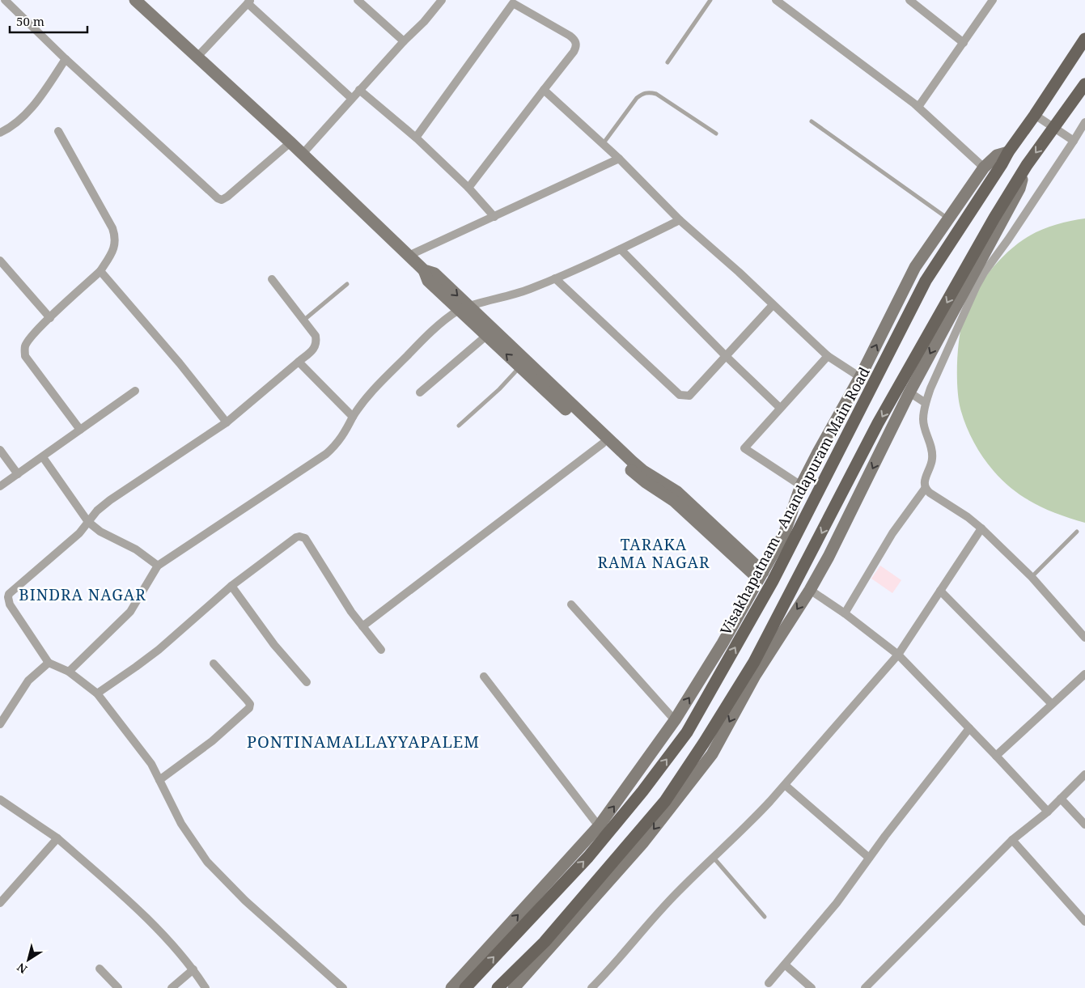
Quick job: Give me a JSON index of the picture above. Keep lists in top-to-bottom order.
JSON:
{
  "streets": {
    "main road": ["Visakhapatnam - Anandapuram Main Road"]
  },
  "districts": ["TARAKA RAMA NAGAR", "BINDRA NAGAR", "PONTINAMALLAYYAPALEM"],
  "scale_bar": "50 m",
  "north": "bottom left"
}
